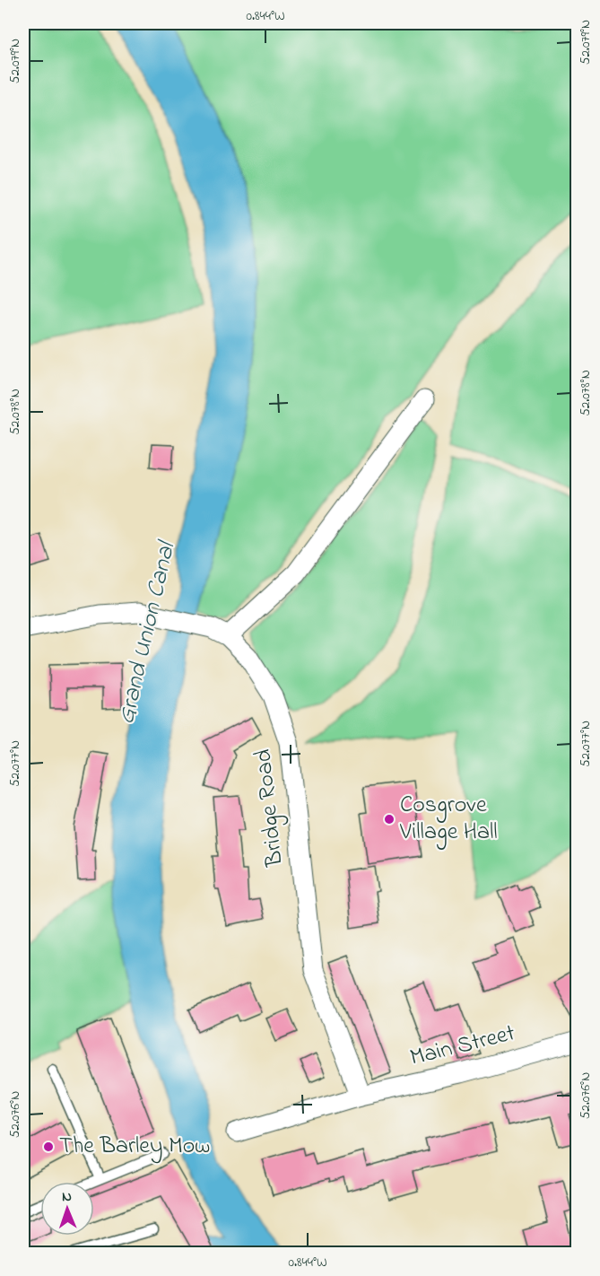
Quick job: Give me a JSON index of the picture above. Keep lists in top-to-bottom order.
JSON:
{
  "streets": {
    "street": ["Bridge Road", "Main Street"]
  },
  "crossings": [
    ["Bridge Road", "Main Street"]
  ],
  "water": ["Grand Union Canal"],
  "places": ["Cosgrove Village Hall", "The Barley Mow"],
  "north": "top",
  "coordinates": [
    "0.844°W",
    "52.079°N",
    "52.078°N",
    "52.077°N",
    "52.076°N"
  ]
}
